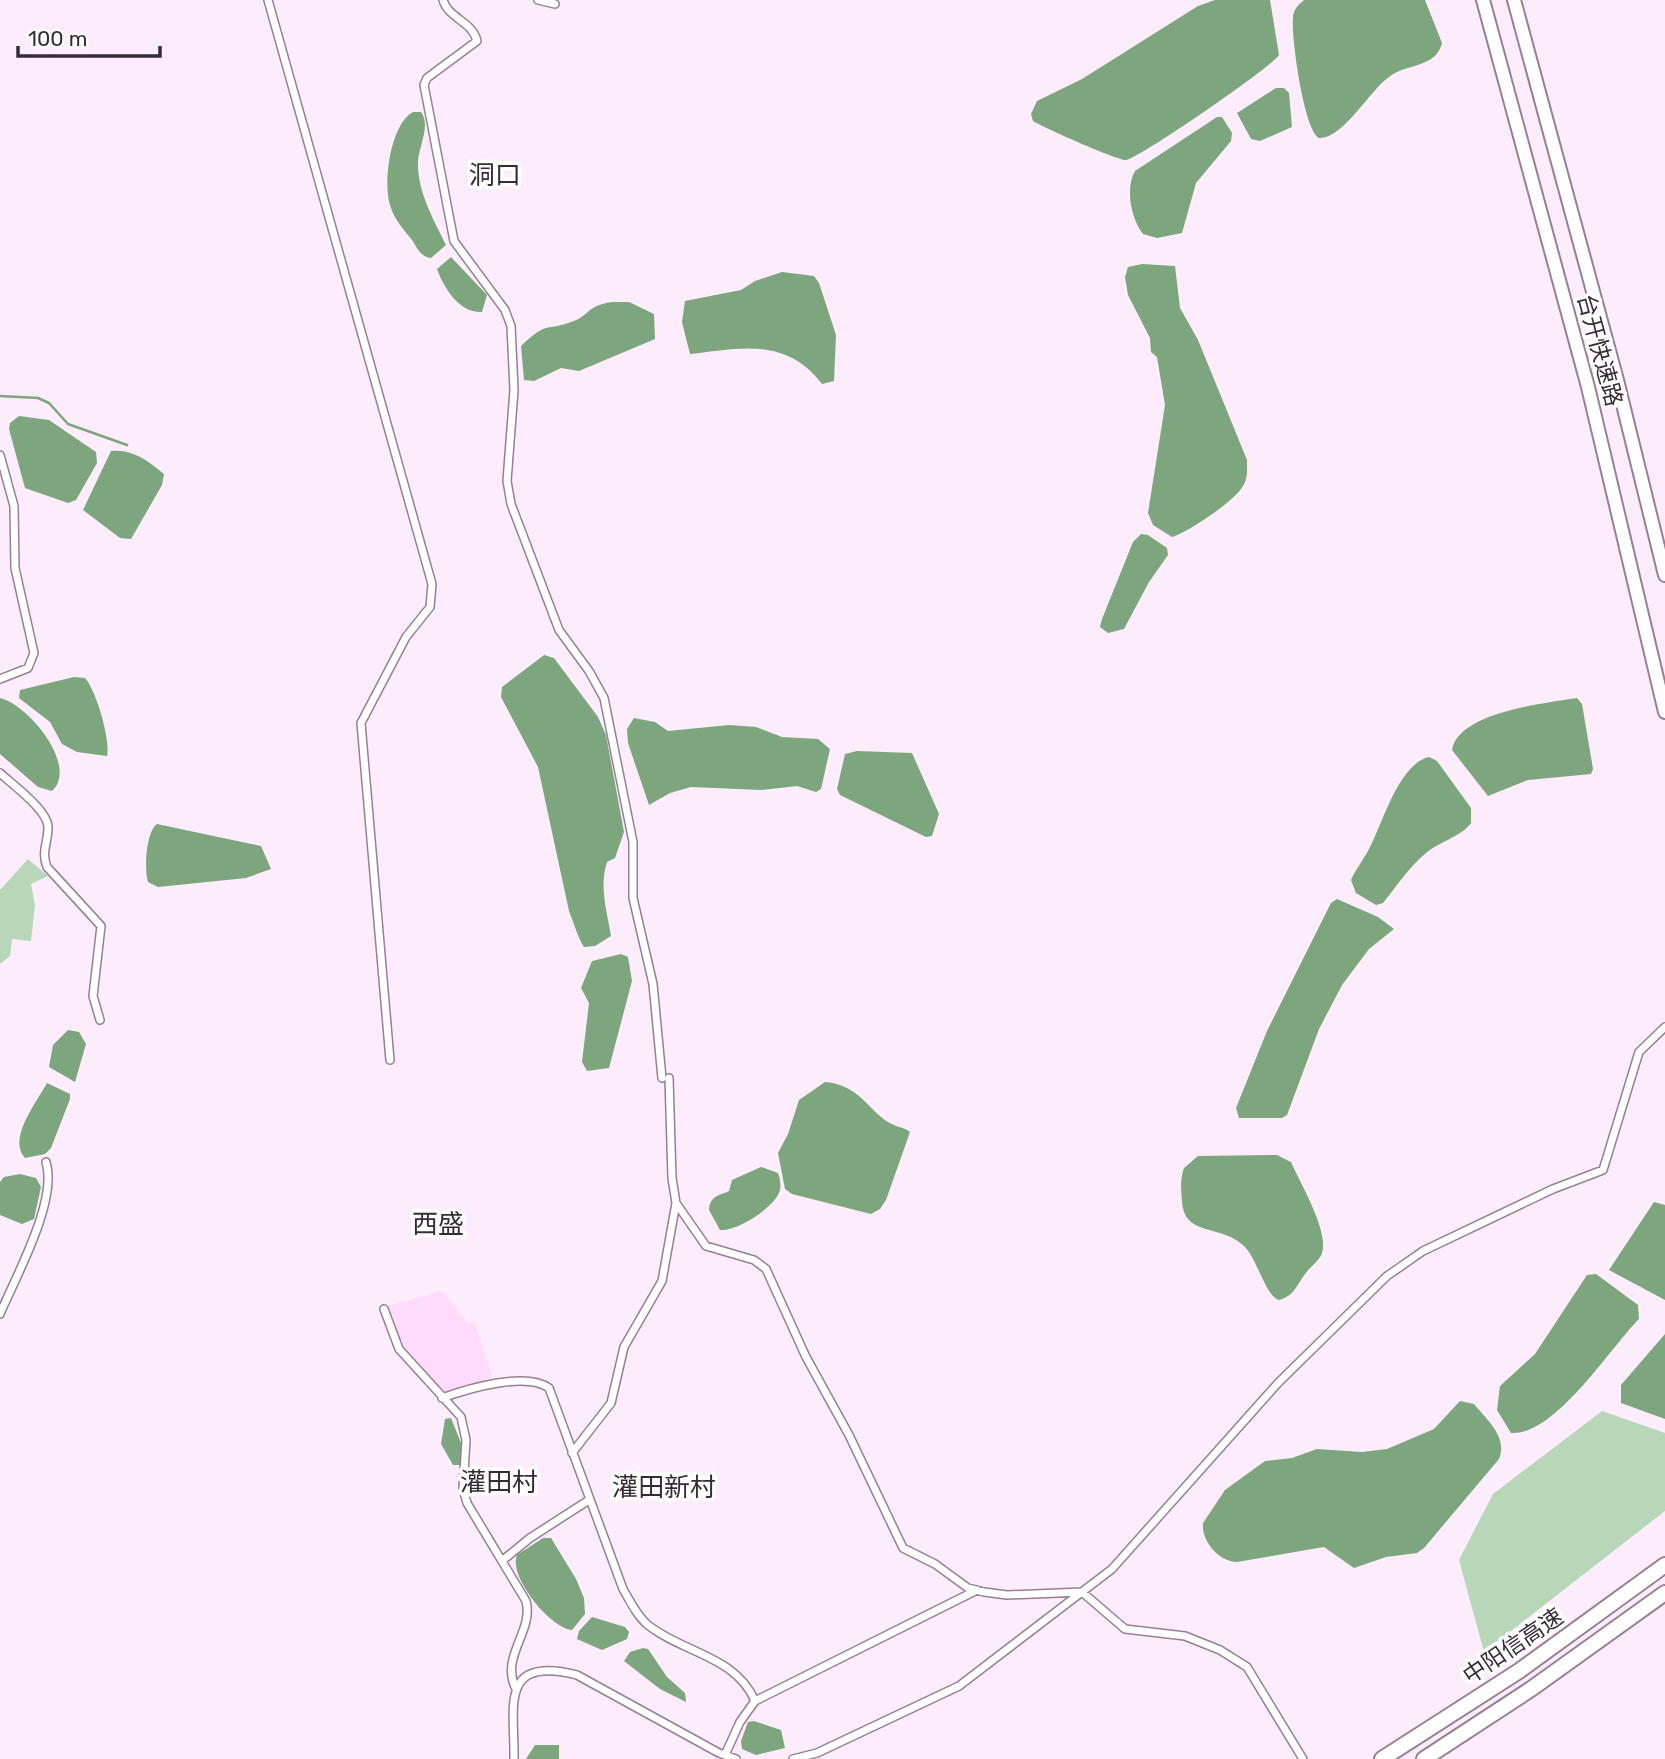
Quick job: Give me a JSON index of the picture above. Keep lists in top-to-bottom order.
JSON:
{
  "streets": {
    "highway": ["台开快速路", "中阳信高速"]
  },
  "districts": [
    "洞口",
    "西盛",
    "灌田村",
    "灌田新村"
  ],
  "scale_bar": "100 m"
}
